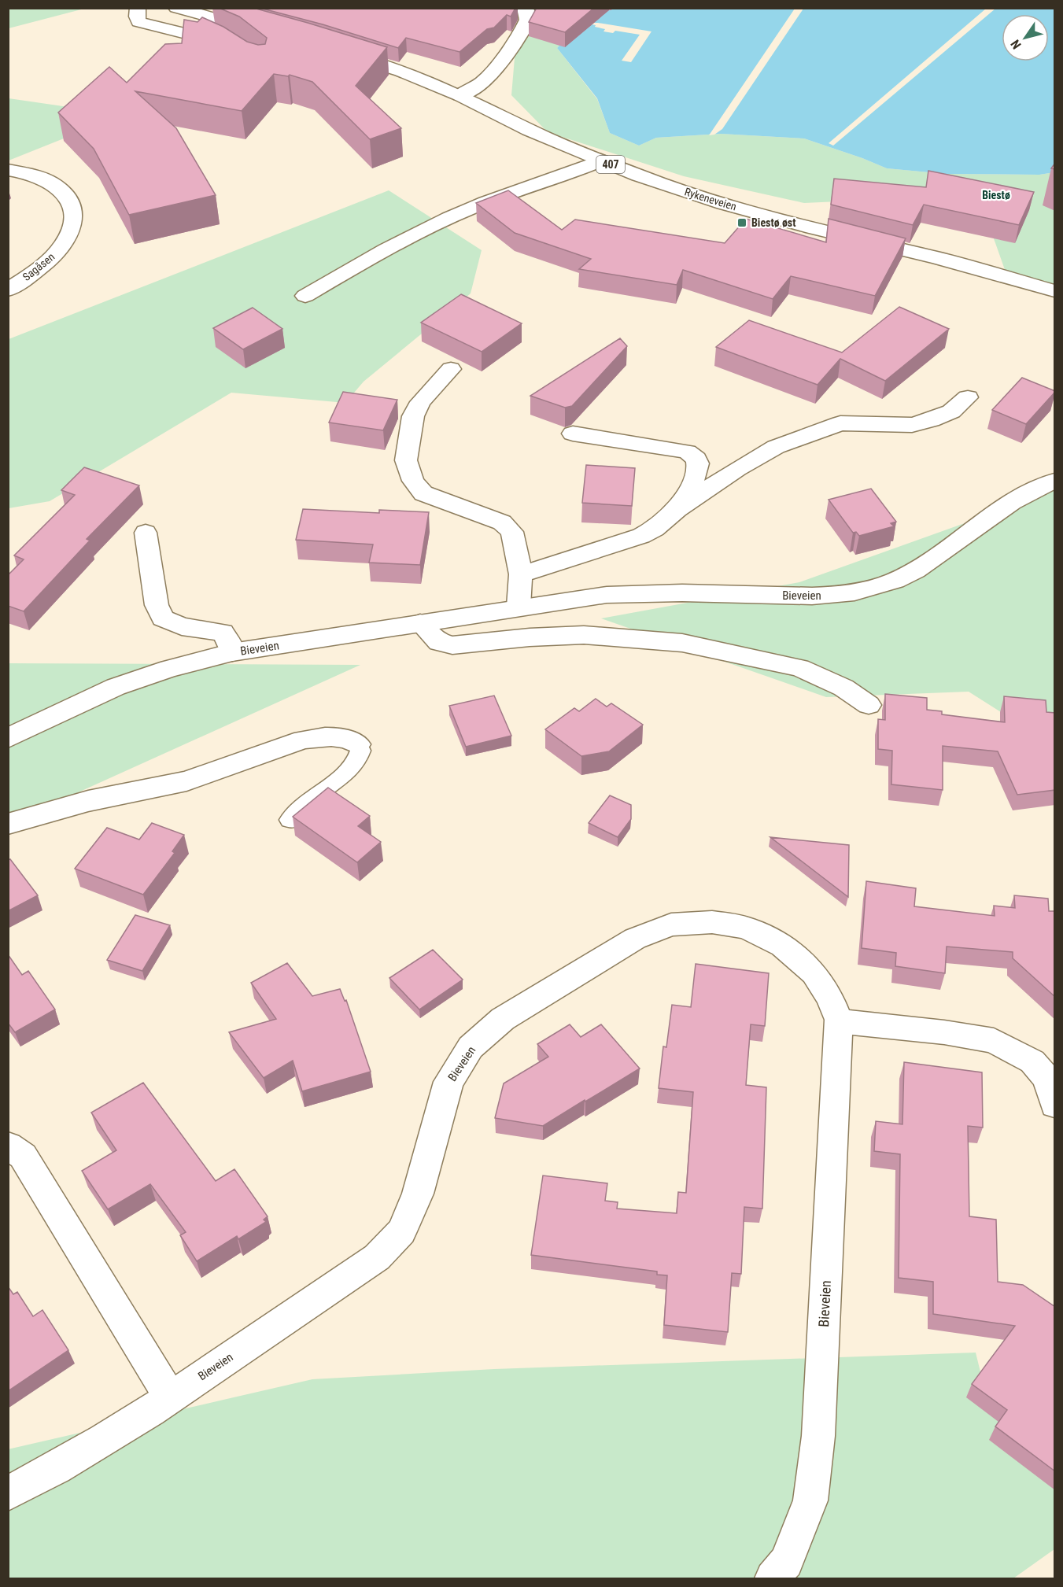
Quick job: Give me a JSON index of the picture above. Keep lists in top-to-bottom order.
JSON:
{
  "streets": {
    "street": [
      "407",
      "Rykeneveien",
      "Sagåsen",
      "Bieveien"
    ]
  },
  "districts": ["Biestø"],
  "places": {
    "transit": ["Biestø øst"]
  },
  "north": "bottom left"
}
